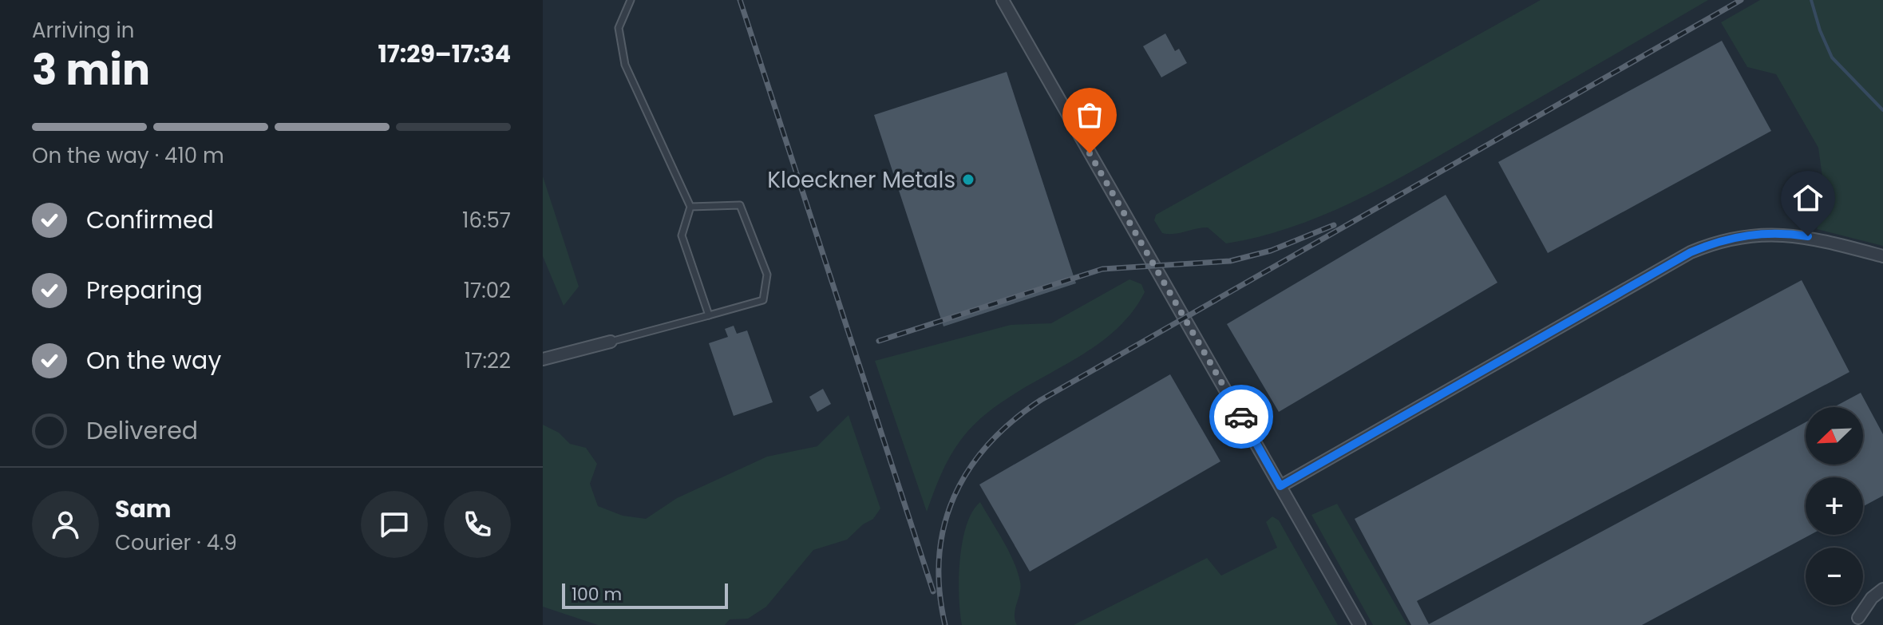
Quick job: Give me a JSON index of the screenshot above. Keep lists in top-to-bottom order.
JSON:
{
  "places": ["Kloeckner Metals"],
  "scale_bar": "100 m",
  "north": "bottom left",
  "page": {
    "heading": ["3 min", "Arriving in", "17:29–17:34"],
    "panel": ["Sam", "Courier · 4.9"],
    "bar": "On the way · 410 m",
    "list": [
      ["Confirmed", "16:57"],
      ["Preparing", "17:02"],
      ["On the way", "17:22"],
      "Delivered"
    ],
    "map_buttons": ["+", "−"],
    "scale": "100 m"
  }
}
